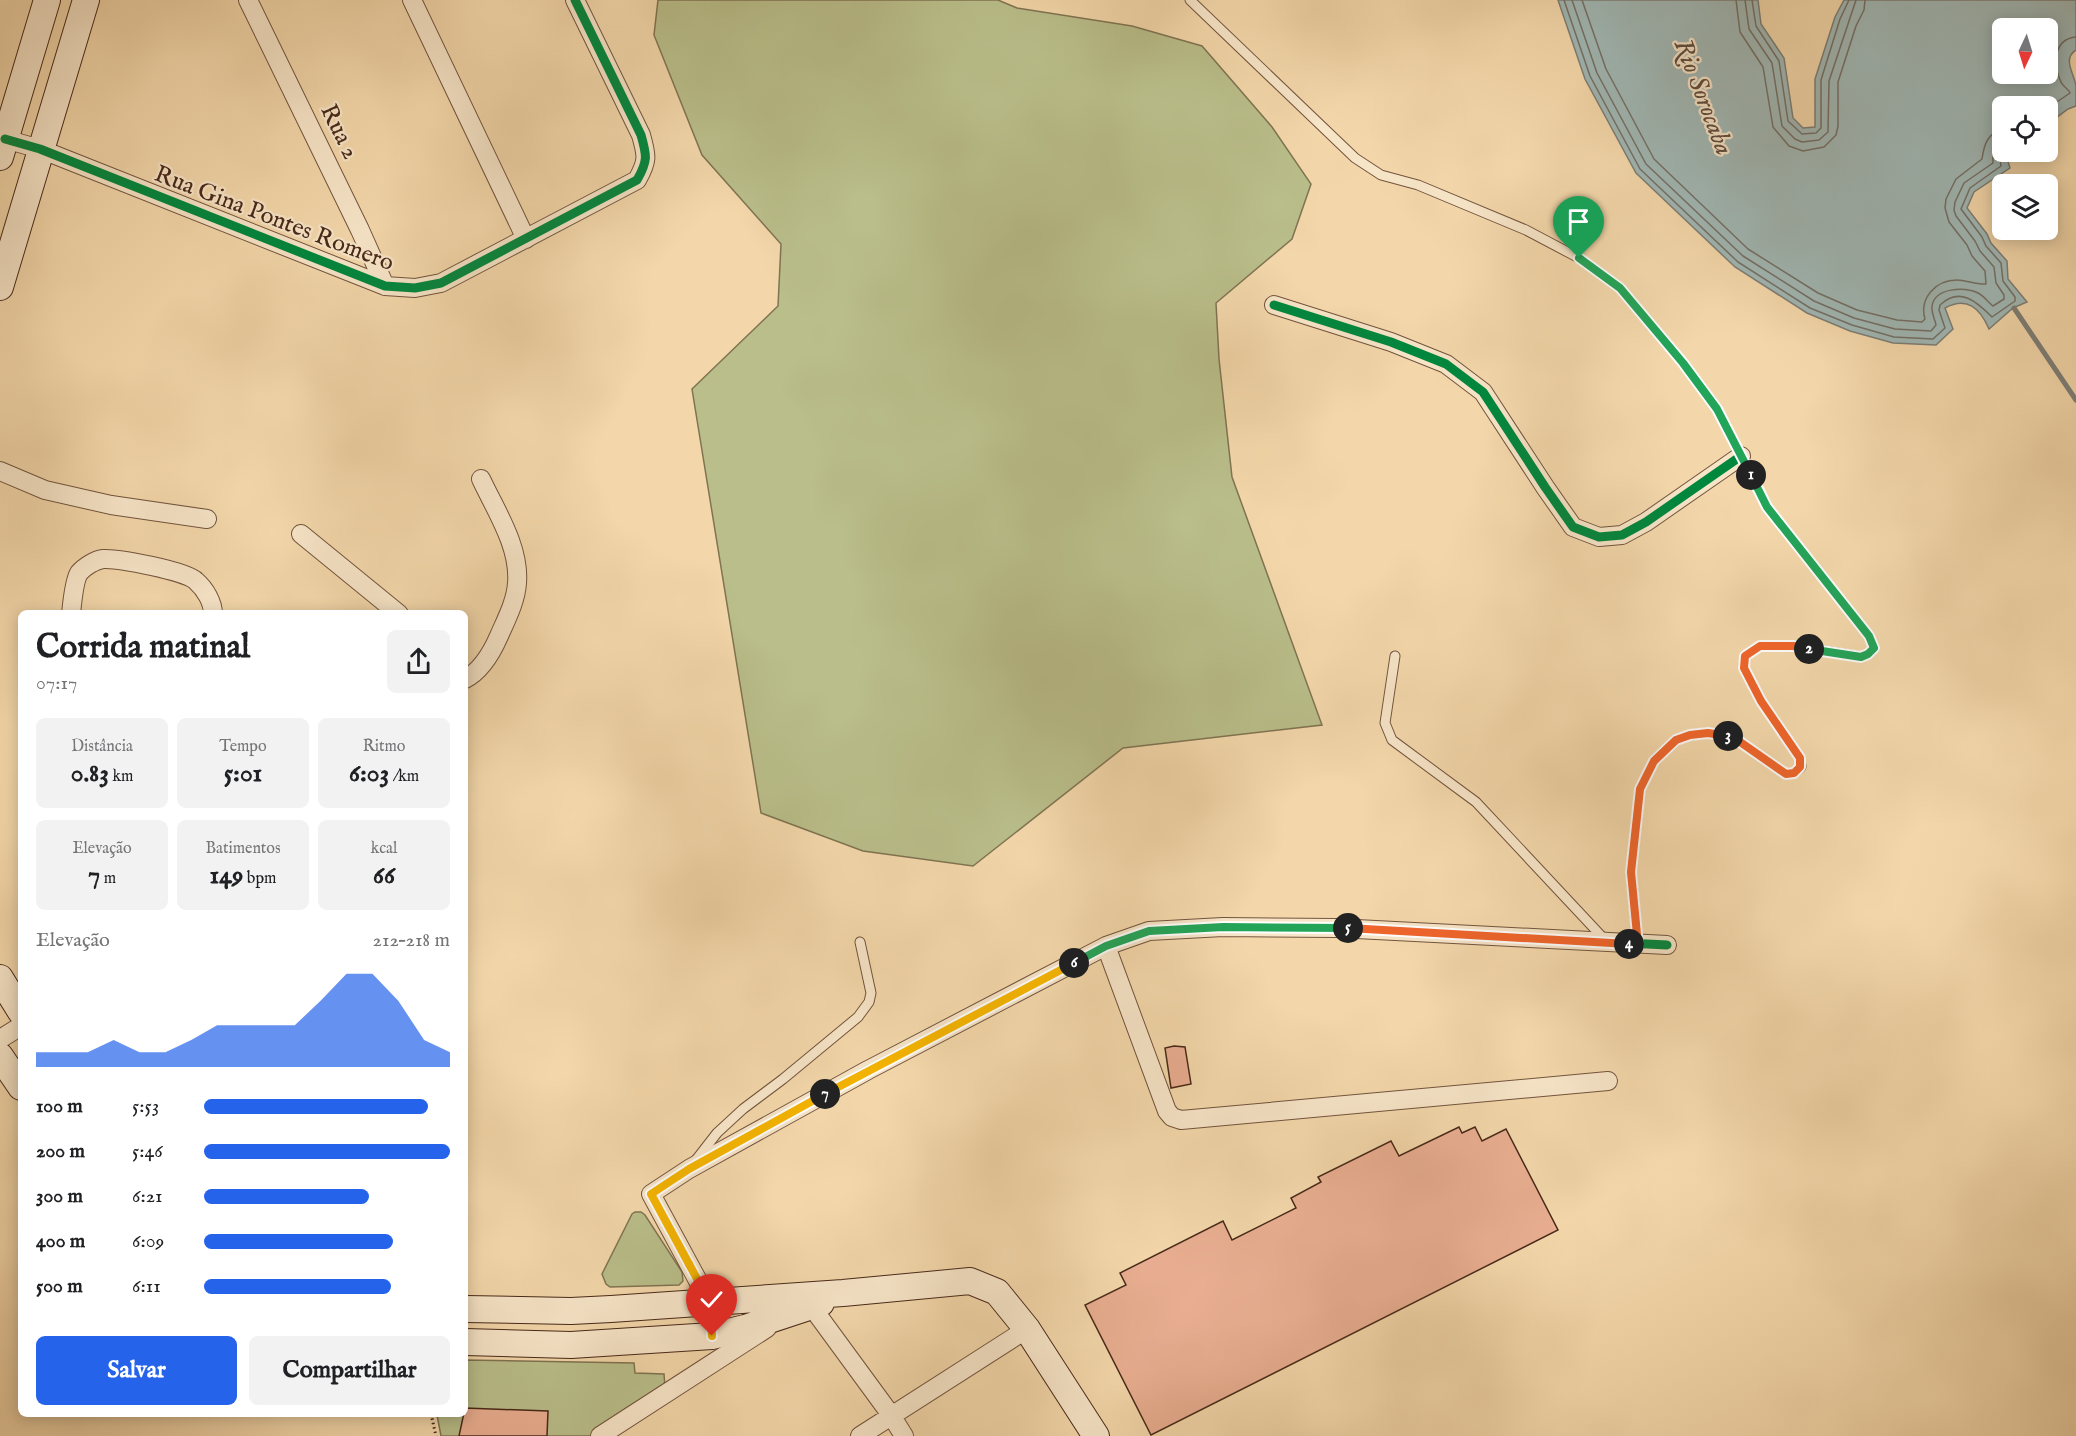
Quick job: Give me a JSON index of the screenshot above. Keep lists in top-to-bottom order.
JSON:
{
  "streets": {
    "street": ["Rua 2", "Rua Gina Pontes Romero"]
  },
  "crossings": [
    ["Rua 2", "Rua Gina Pontes Romero"]
  ],
  "water": ["Rio Sorocaba"],
  "north": "bottom",
  "page": {
    "pins": [
      "1",
      "2",
      "3",
      "5",
      "4",
      "6",
      "7"
    ],
    "heading": ["Corrida matinal", "07:17"],
    "stats": [
      ["Distância", "0.83 km"],
      ["Tempo", "5:01"],
      ["Ritmo", "6:03 /km"],
      ["Elevação", "7 m"],
      ["Batimentos", "149 bpm"],
      ["kcal", "66"]
    ],
    "chart": ["Elevação", "212–218 m"],
    "list": [
      {
        "name": "100 m",
        "note": "5:53"
      },
      {
        "name": "200 m",
        "note": "5:46"
      },
      {
        "name": "300 m",
        "note": "6:21"
      },
      {
        "name": "400 m",
        "note": "6:09"
      },
      {
        "name": "500 m",
        "note": "6:11"
      }
    ],
    "buttons": ["Salvar", "Compartilhar"]
  }
}
